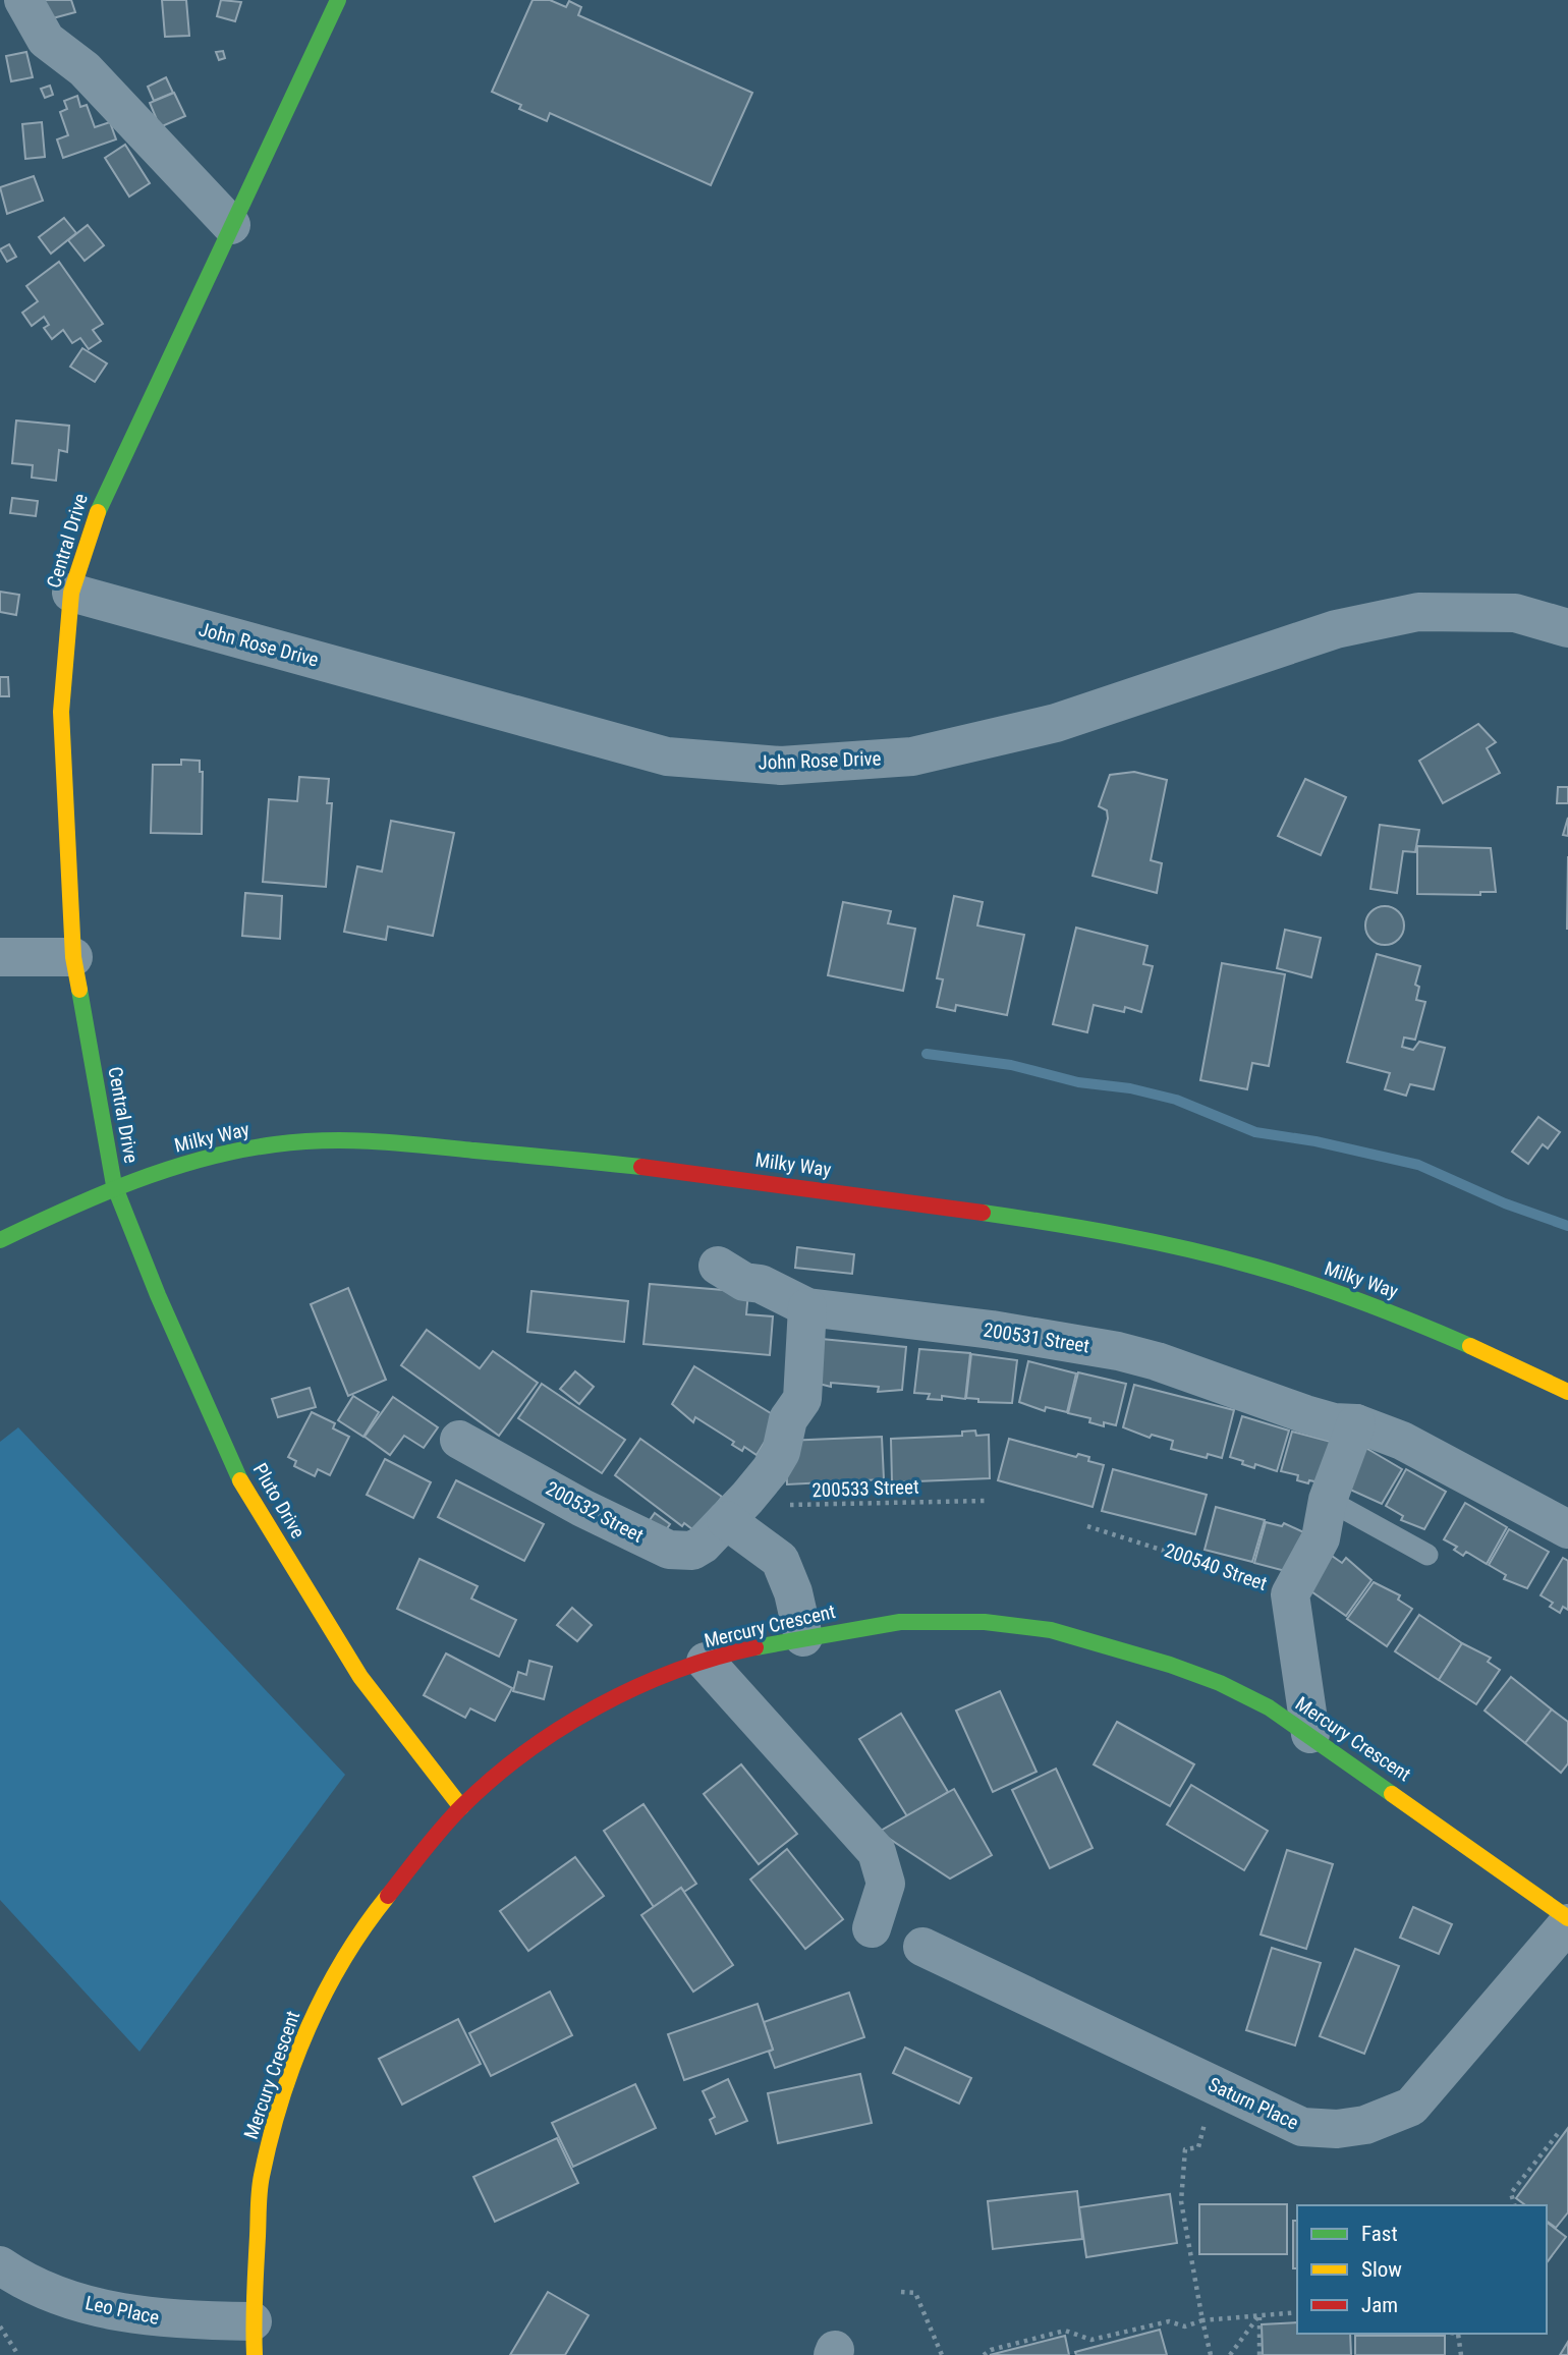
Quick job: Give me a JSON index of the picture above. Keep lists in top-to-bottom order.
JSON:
{
  "streets": {
    "street": [
      "Central Drive",
      "John Rose Drive",
      "Milky Way",
      "200531 Street",
      "Pluto Drive",
      "200532 Street",
      "200540 Street",
      "Mercury Crescent",
      "Saturn Place",
      "Leo Place"
    ],
    "path": ["200533 Street"]
  },
  "crossings": [
    ["Central Drive", "John Rose Drive"],
    ["Central Drive", "Milky Way"],
    ["Central Drive", "Pluto Drive"],
    ["Milky Way", "Pluto Drive"],
    ["200531 Street", "200532 Street"],
    ["200533 Street", "200532 Street"],
    ["Pluto Drive", "Mercury Crescent"],
    ["200540 Street", "Mercury Crescent"],
    ["Mercury Crescent", "Saturn Place"],
    ["Mercury Crescent", "Leo Place"]
  ],
  "legend": ["Fast", "Slow", "Jam"]
}
